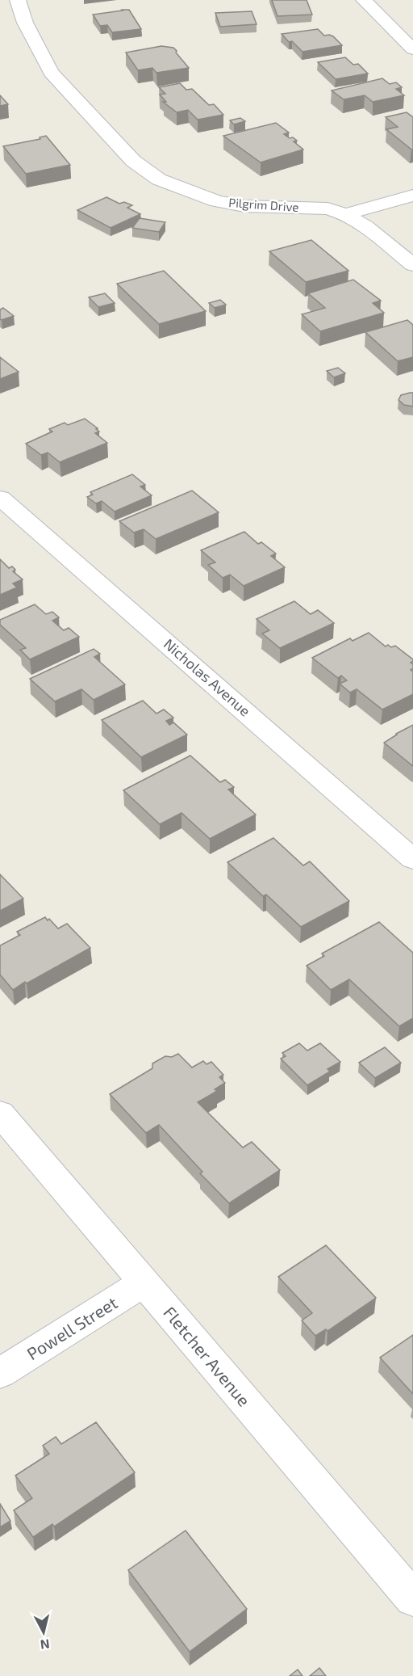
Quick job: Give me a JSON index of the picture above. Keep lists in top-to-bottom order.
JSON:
{
  "streets": {
    "street": [
      "Pilgrim Drive",
      "Nicholas Avenue",
      "Powell Street",
      "Fletcher Avenue"
    ]
  },
  "crossings": [
    ["Powell Street", "Fletcher Avenue"]
  ],
  "north": "bottom"
}
